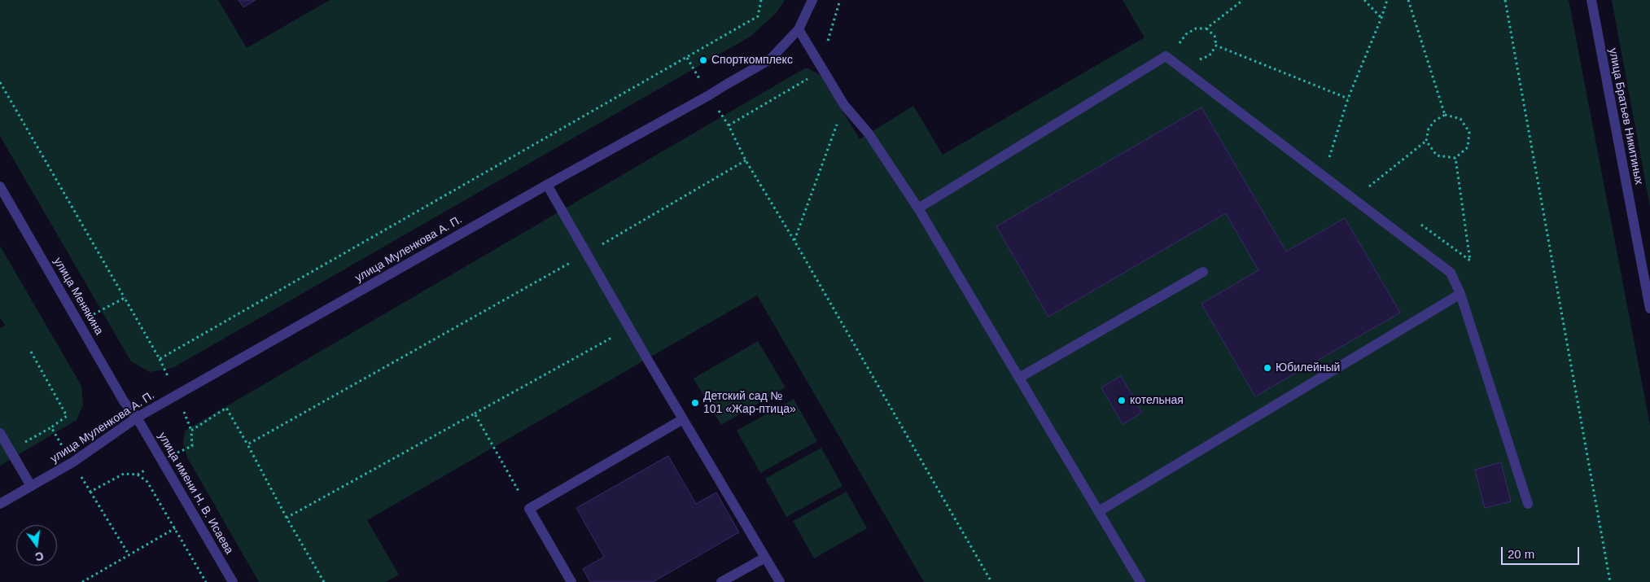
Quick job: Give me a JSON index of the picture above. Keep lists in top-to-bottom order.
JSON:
{
  "streets": {
    "street": [
      "улица Братьев Никитиных",
      "улица Муленкова А. П.",
      "улица Менякина",
      "улица имени Н. В. Исаева"
    ]
  },
  "crossings": [
    ["улица Муленкова А. П.", "улица Менякина"],
    ["улица Муленкова А. П.", "улица имени Н. В. Исаева"],
    ["улица Менякина", "улица имени Н. В. Исаева"]
  ],
  "places": [
    "Спорткомплекс",
    "Юбилейный",
    "котельная",
    "Детский сад № 101 «Жар-птица»"
  ],
  "scale_bar": "20 m",
  "north": "bottom"
}
